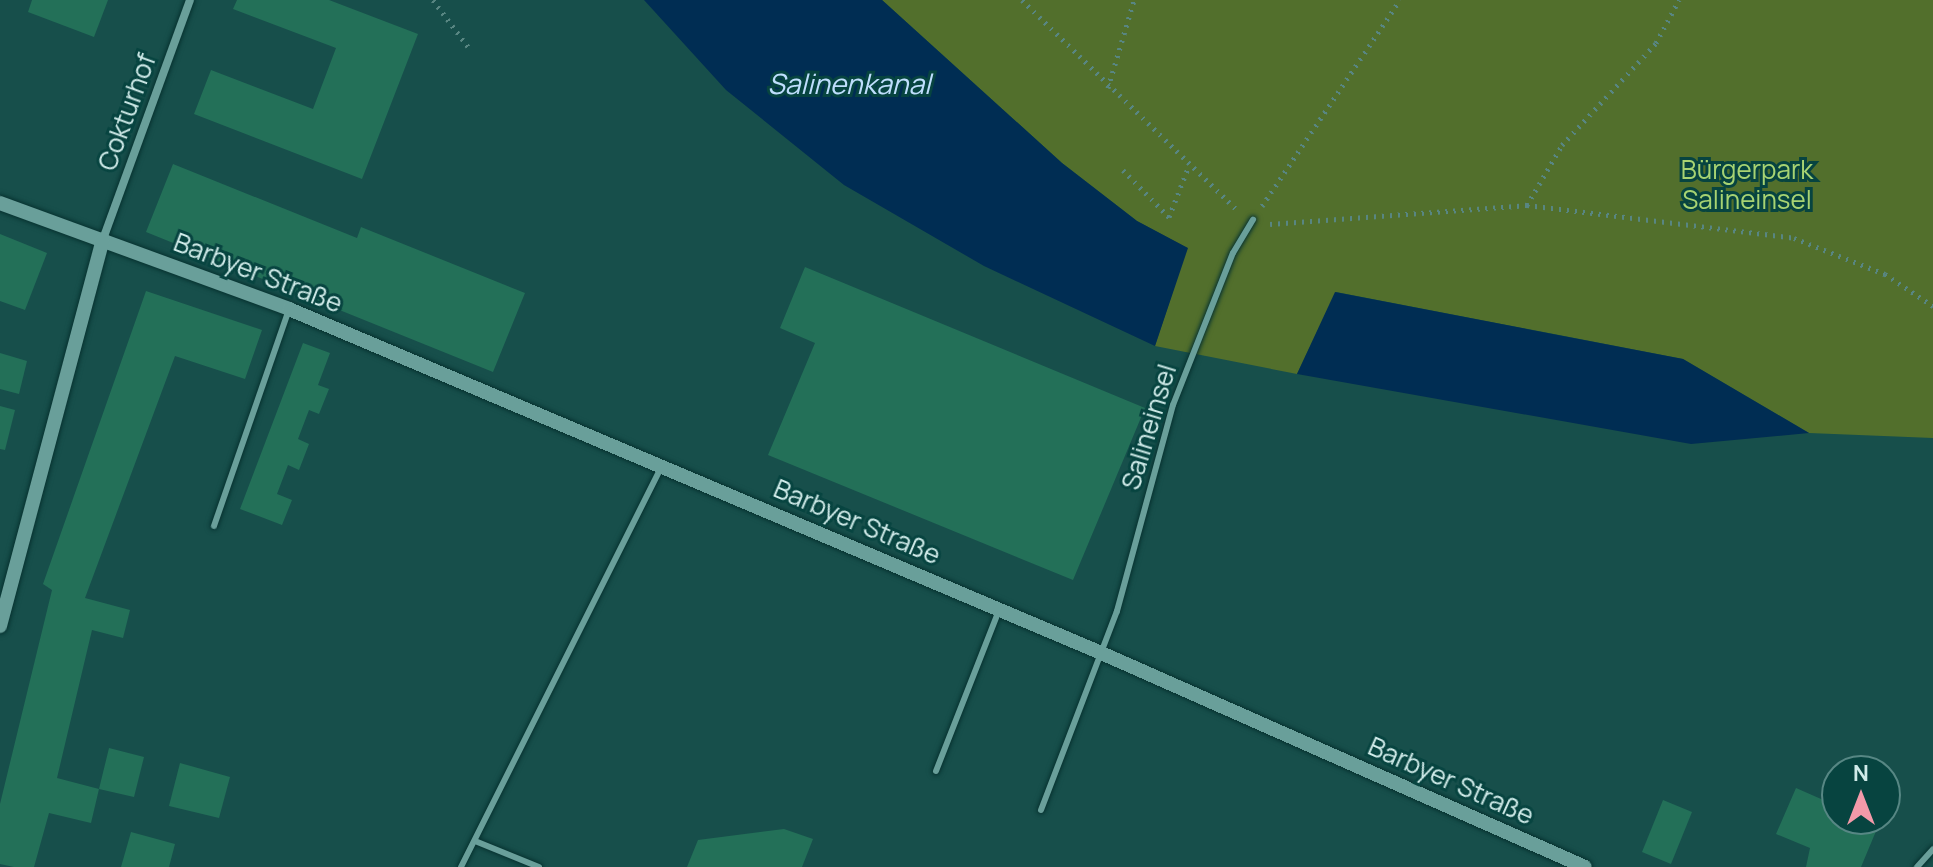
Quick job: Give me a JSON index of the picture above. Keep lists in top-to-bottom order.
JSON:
{
  "streets": {
    "street": ["Cokturhof", "Barbyer Straße"],
    "lane": ["Salineinsel"]
  },
  "crossings": [
    ["Cokturhof", "Barbyer Straße"],
    ["Barbyer Straße", "Salineinsel"]
  ],
  "water": ["Salinenkanal"],
  "parks": ["Bürgerpark Salineinsel"],
  "north": "top"
}
